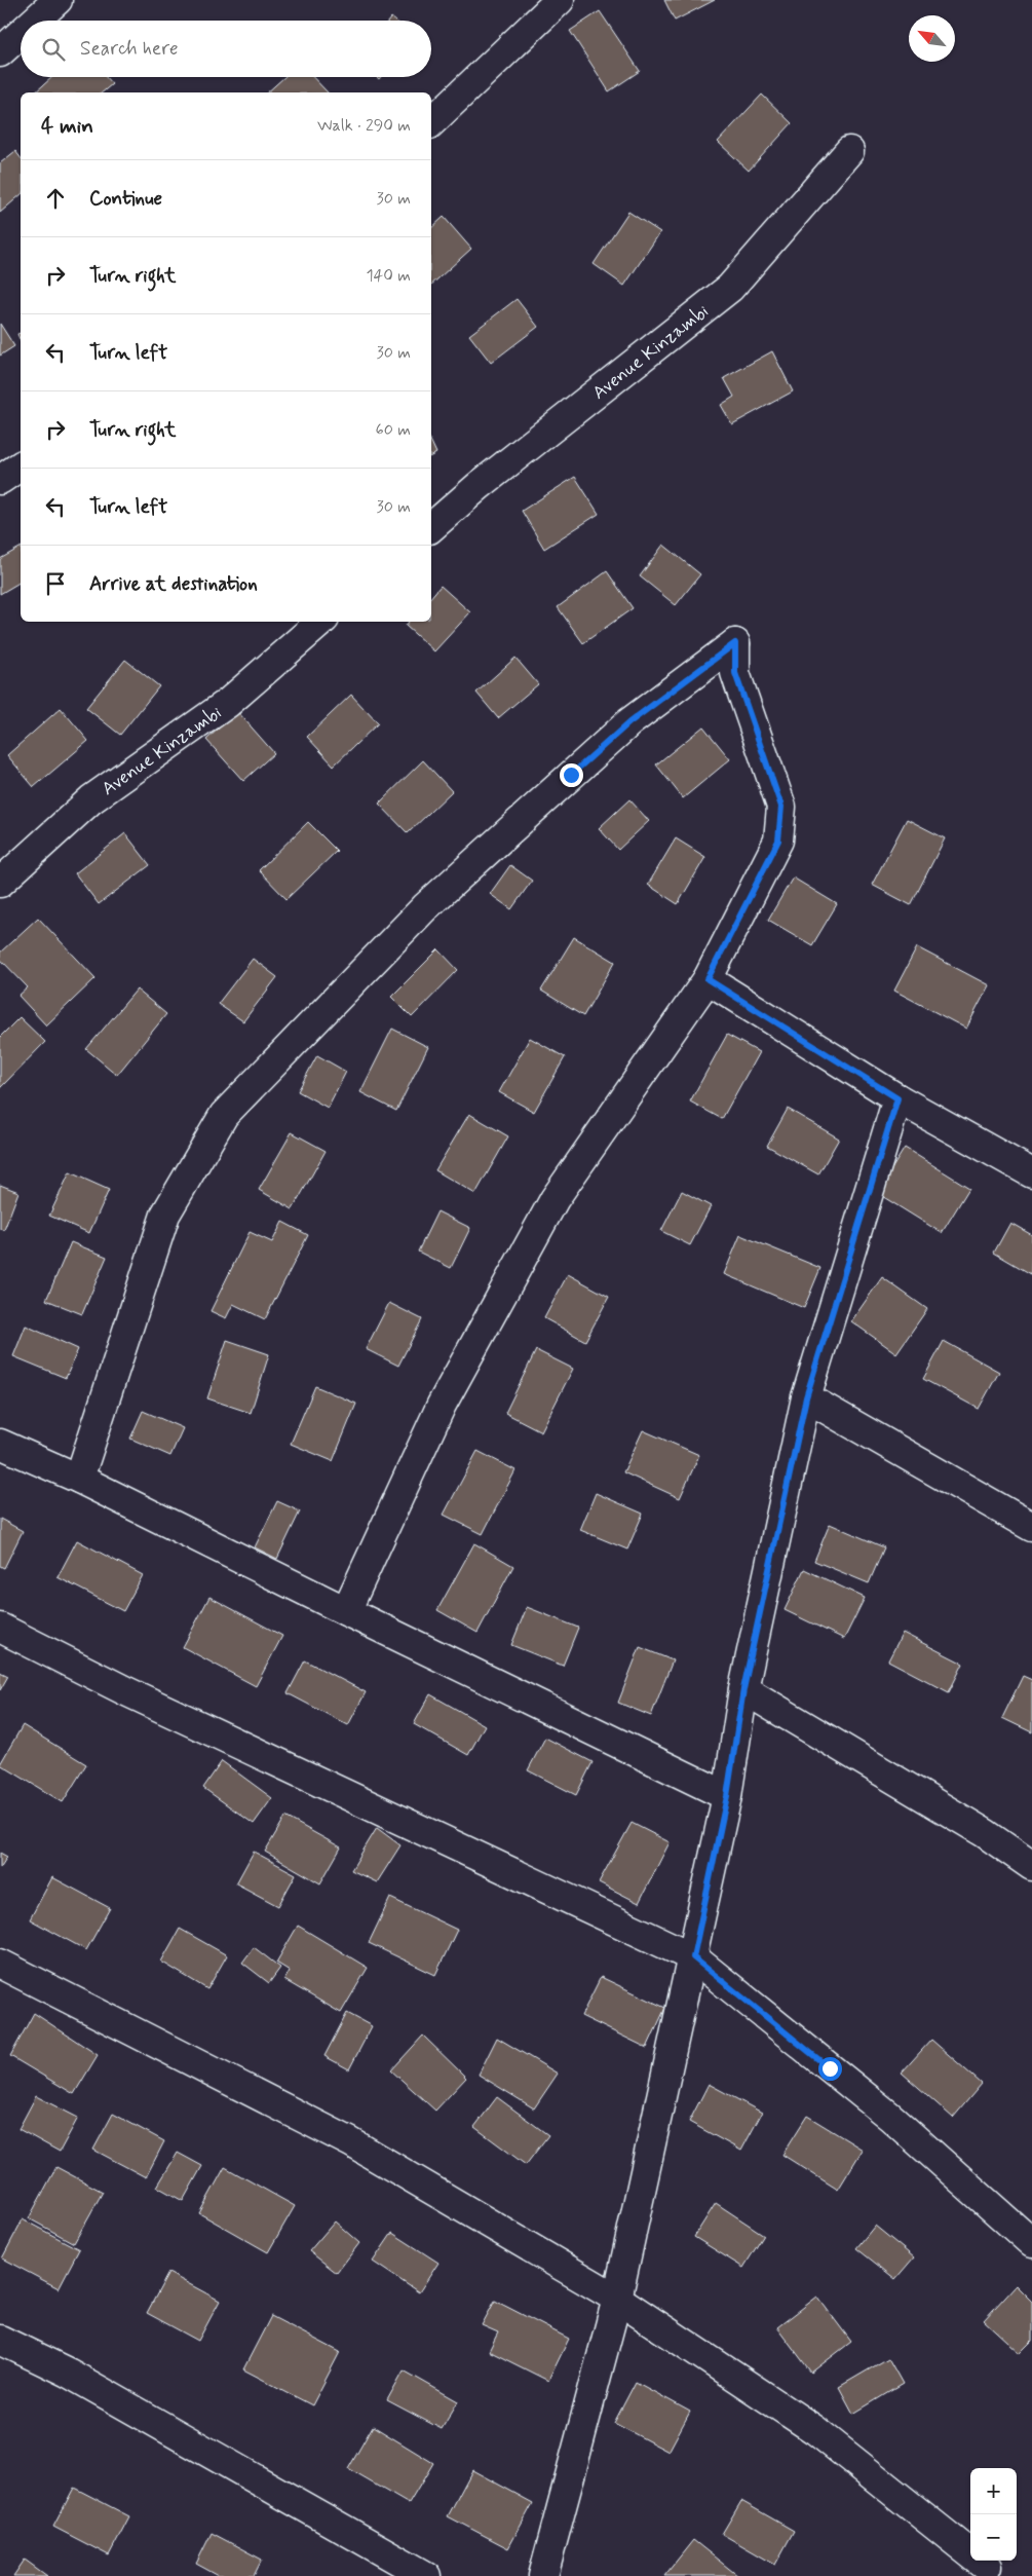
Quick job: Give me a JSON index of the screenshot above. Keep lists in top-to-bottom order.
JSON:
{
  "streets": {
    "street": ["Avenue Kinzambi"]
  },
  "north": "top left",
  "page": {
    "search": "Search here",
    "heading": ["4 min", "Walk · 290 m"],
    "list": [
      ["Continue", "30 m"],
      ["Turn right", "140 m"],
      ["Turn left", "30 m"],
      ["Turn right", "60 m"],
      ["Turn left", "30 m"],
      "Arrive at destination"
    ],
    "map_buttons": ["+", "−"]
  }
}
